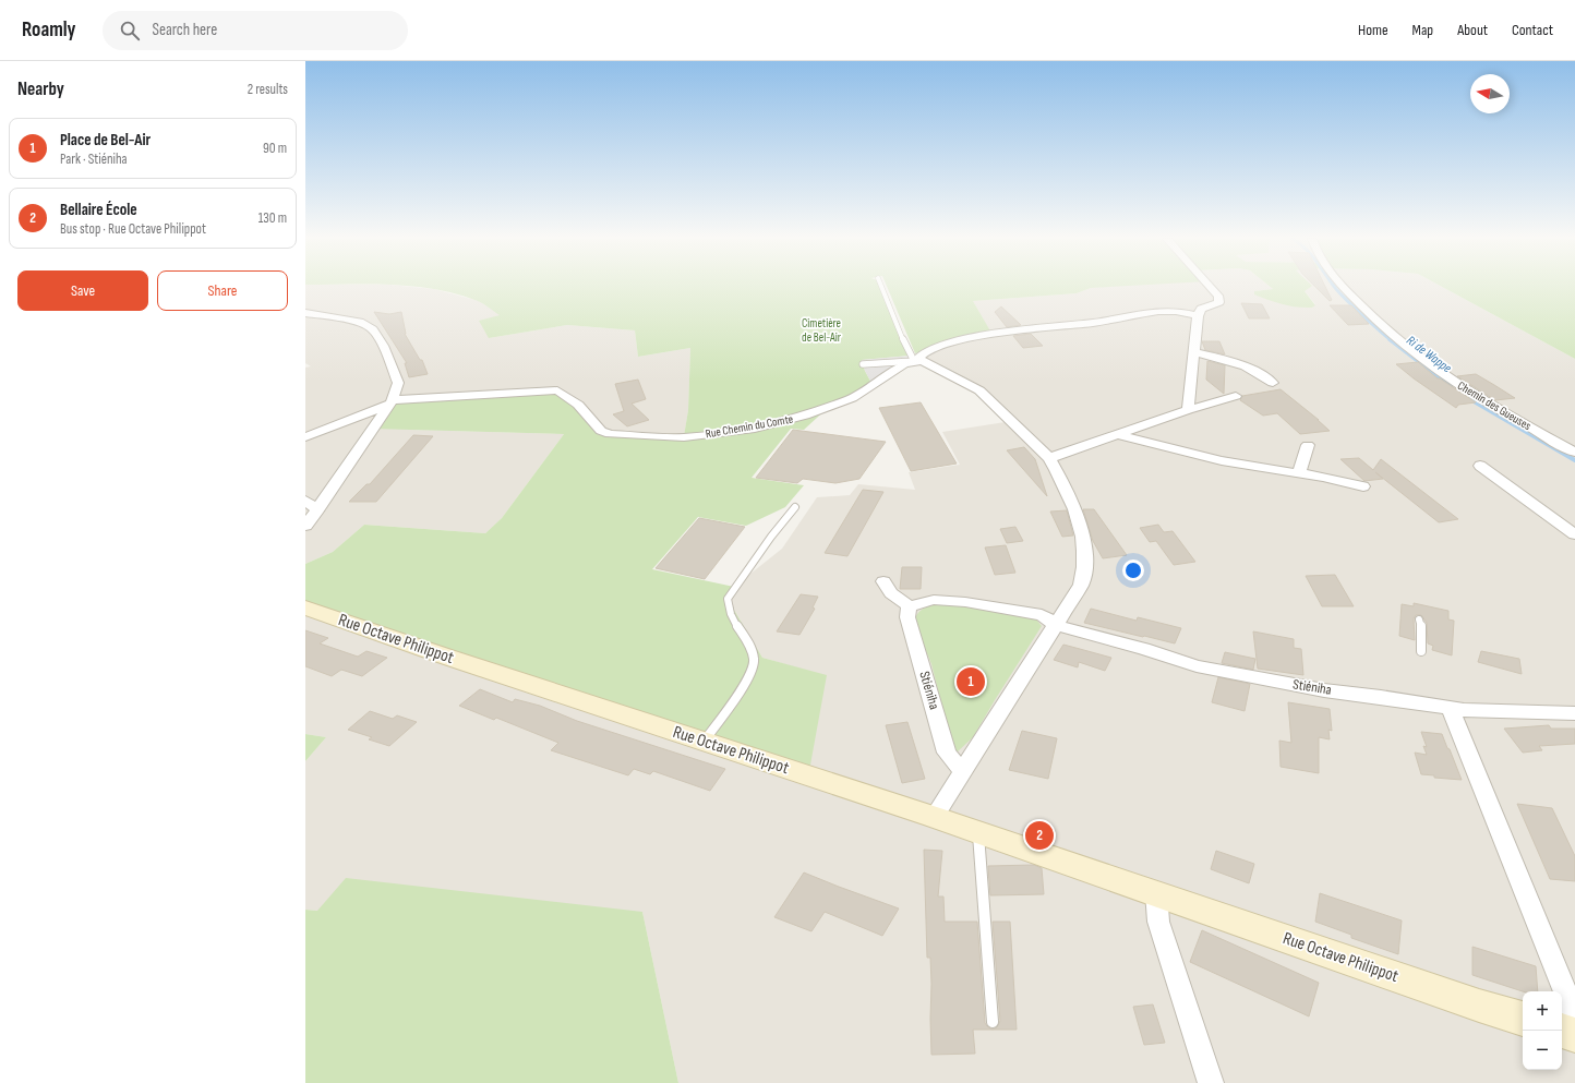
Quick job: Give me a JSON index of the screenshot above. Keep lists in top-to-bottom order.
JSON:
{
  "streets": {
    "street": [
      "Chemin des Gueuses",
      "Rue Chemin du Comte",
      "Rue Octave Philippot",
      "Stiéniha"
    ]
  },
  "water": ["Ri de Wappe"],
  "parks": ["Cimetière de Bel-Air"],
  "north": "left",
  "page": {
    "header": "Roamly",
    "search": "Search here",
    "nav": [
      "Home",
      "Map",
      "About",
      "Contact"
    ],
    "heading": ["Nearby", "2 results"],
    "list": [
      {
        "mark": "1",
        "name": "Place de Bel-Air",
        "note": "Park · Stiéniha",
        "value": "90 m"
      },
      {
        "mark": "2",
        "name": "Bellaire École",
        "note": "Bus stop · Rue Octave Philippot",
        "value": "130 m"
      }
    ],
    "buttons": ["Save", "Share"],
    "pins": ["1", "2"],
    "map_buttons": ["+", "−"]
  }
}
